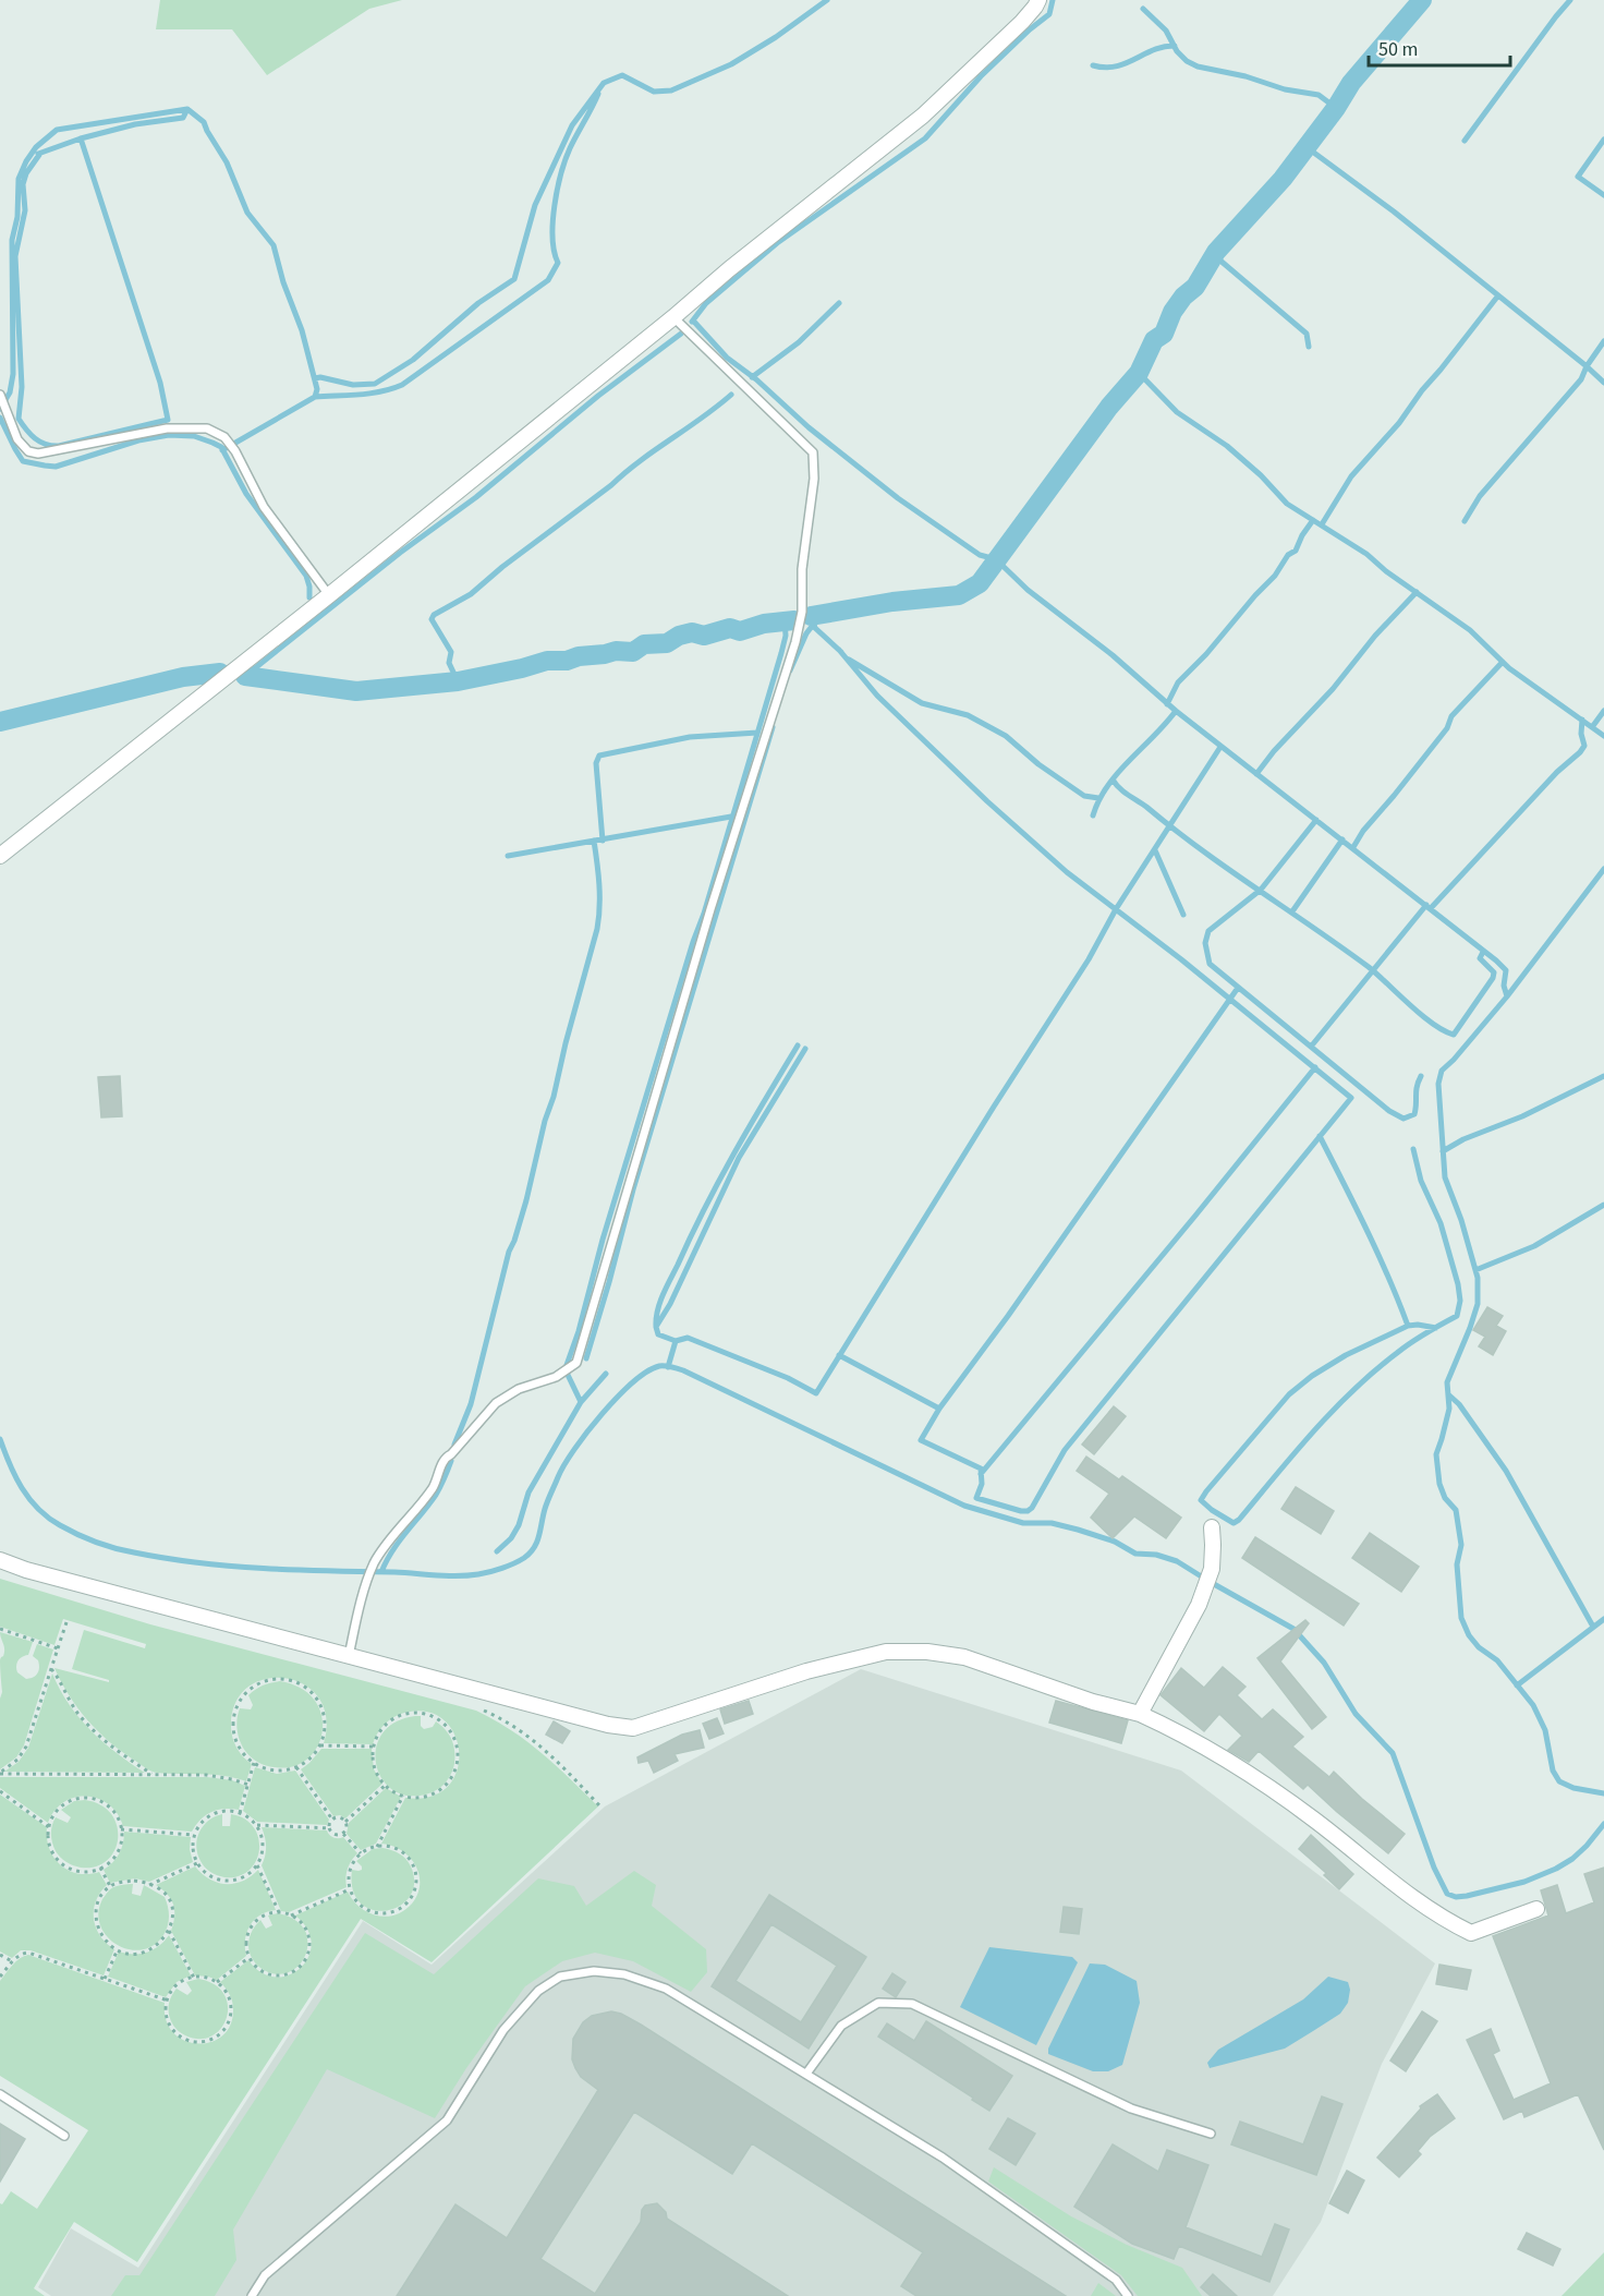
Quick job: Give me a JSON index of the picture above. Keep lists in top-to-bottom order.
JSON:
{
  "scale_bar": "50 m"
}
